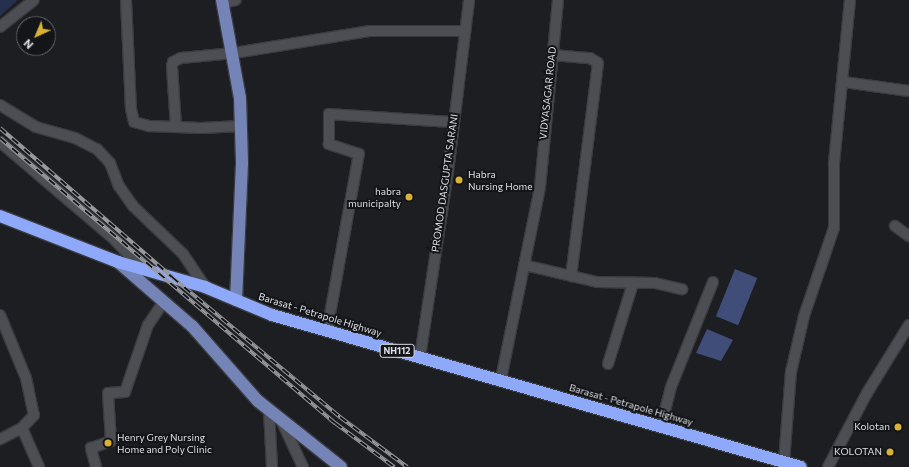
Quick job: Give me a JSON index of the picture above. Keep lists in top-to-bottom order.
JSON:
{
  "streets": {
    "highway": ["Barasat - Petrapole Highway", "NH112"],
    "street": ["VIDYASAGAR ROAD", "PROMOD DASGUPTA SARANI"]
  },
  "crossings": [
    ["VIDYASAGAR ROAD", "Barasat - Petrapole Highway"],
    ["PROMOD DASGUPTA SARANI", "Barasat - Petrapole Highway"]
  ],
  "places": [
    "Habra Nursing Home",
    "habra municipalty",
    "Kolotan",
    "Henry Grey Nursing Home and Poly Clinic",
    "KOLOTAN"
  ],
  "north": "bottom left"
}
